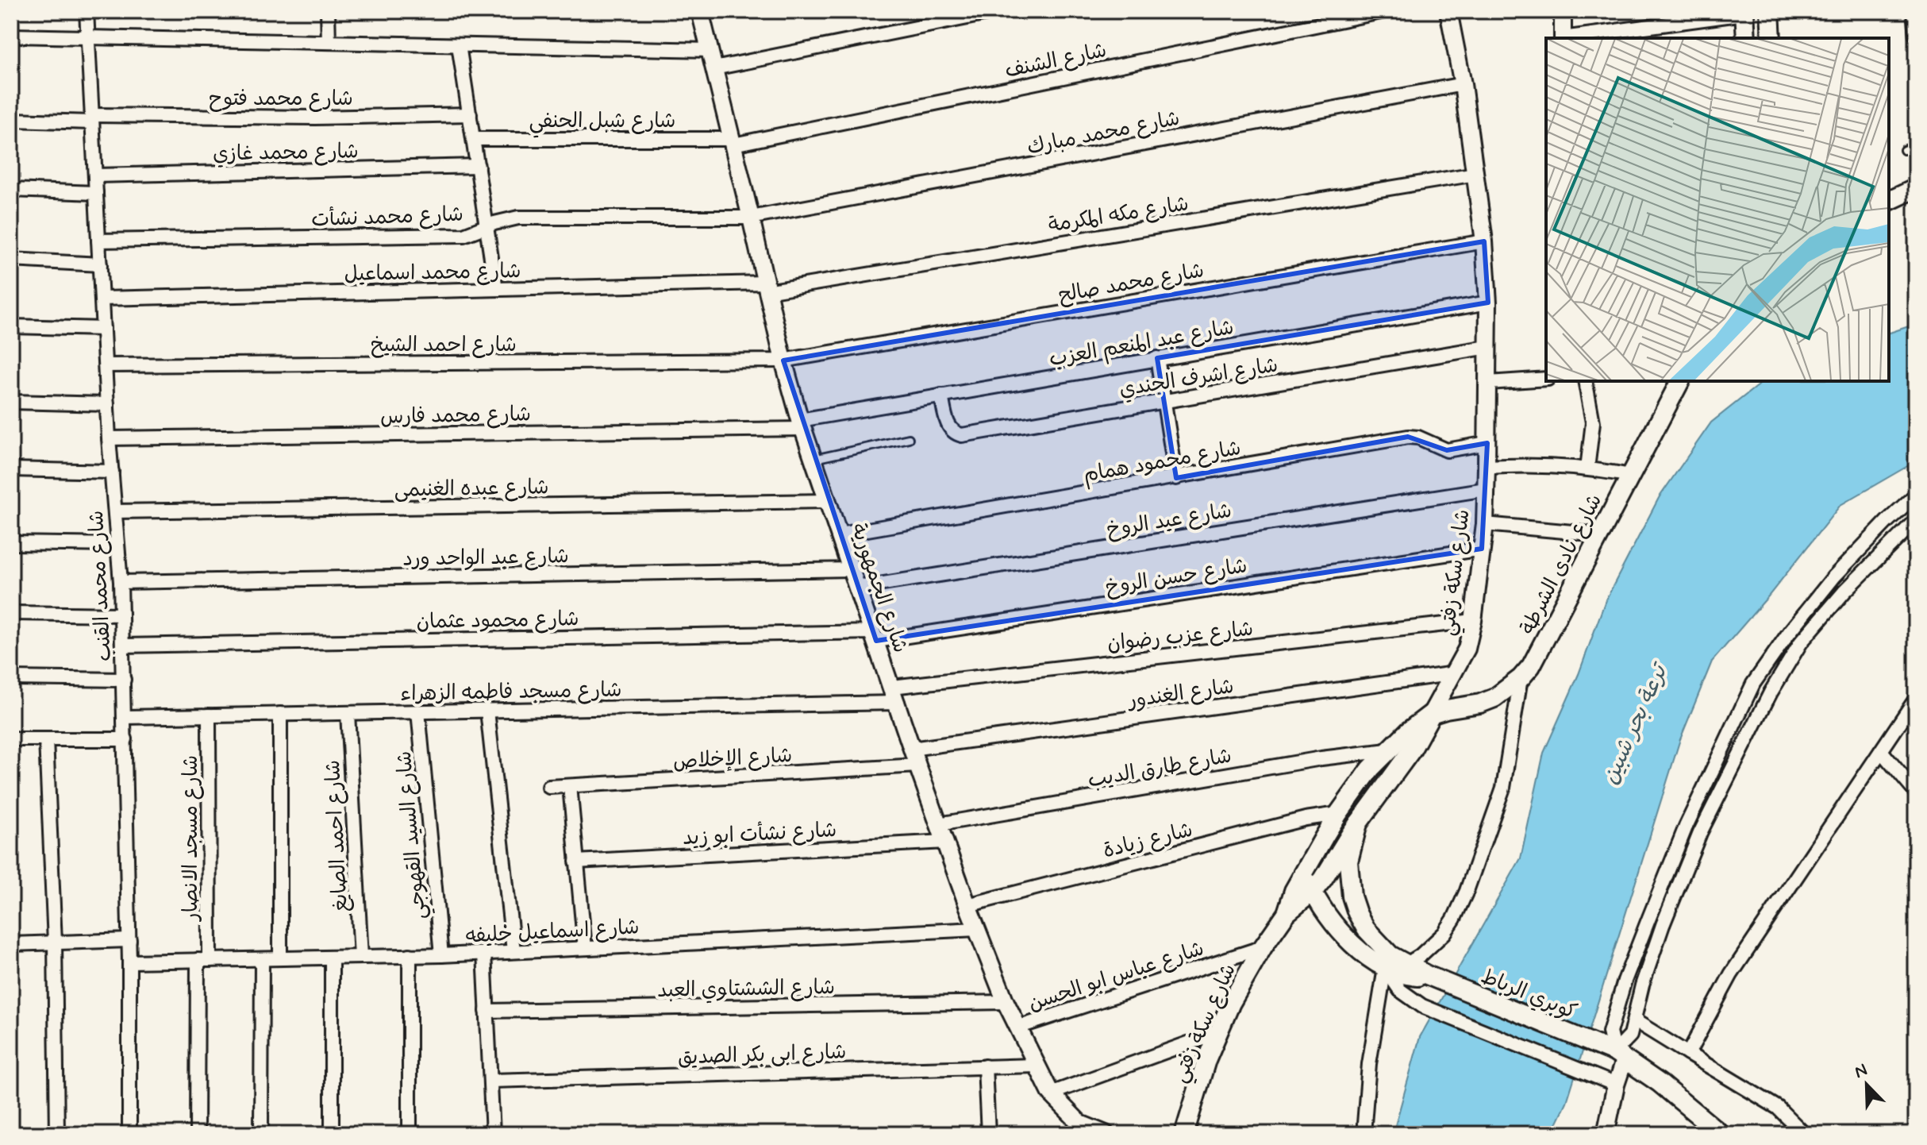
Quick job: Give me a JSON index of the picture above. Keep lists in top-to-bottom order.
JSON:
{
  "streets": {
    "main road": ["شارع نادى الشرطة", "شارع سكة زفتي", "كوبري الرباط"],
    "street": [
      "شارع الشنف",
      "شارع محمد فتوح",
      "شارع شبل الحنفي",
      "شارع محمد مبارك",
      "شارع محمد غازي",
      "شارع مكه المكرمة",
      "شارع محمد نشأت",
      "شارع محمد اسماعيل",
      "شارع محمد صالح",
      "شارع عبد المنعم العزب",
      "شارع احمد الشيخ",
      "شارع اشرف الجندي",
      "شارع محمد فارس",
      "شارع محمود همام",
      "شارع عبده الغنيمى",
      "شارع عيد الروخ",
      "شارع عبد الواحد ورد",
      "شارع حسن الروخ",
      "شارع محمد القنب",
      "شارع الجمهورية",
      "شارع محمود عثمان",
      "شارع عزب رضوان",
      "شارع مسجد فاطمه الزهراء",
      "شارع الغندور",
      "شارع الإخلاص",
      "شارع طارق الديب",
      "شارع نشأت ابو زيد",
      "شارع السيد القهوجي",
      "شارع احمد الصايغ",
      "شارع مسجد الانصار",
      "شارع زيادة",
      "شارع اسماعيل خليفه",
      "شارع عباس ابو الحسن",
      "شارع الششتاوي العبد",
      "شارع ابى بكر الصديق"
    ]
  },
  "crossings": [
    ["شارع الشنف", "شارع شبل الحنفي"],
    ["شارع الشنف", "شارع الجمهورية"],
    ["شارع محمد فتوح", "شارع محمد القنب"],
    ["شارع شبل الحنفي", "شارع الجمهورية"],
    ["شارع محمد مبارك", "شارع محمد نشأت"],
    ["شارع محمد مبارك", "شارع سكة زفتي"],
    ["شارع محمد مبارك", "شارع الجمهورية"],
    ["شارع محمد غازي", "شارع محمد القنب"],
    ["شارع مكه المكرمة", "شارع محمد اسماعيل"],
    ["شارع مكه المكرمة", "شارع سكة زفتي"],
    ["شارع مكه المكرمة", "شارع الجمهورية"],
    ["شارع محمد نشأت", "شارع محمد القنب"],
    ["شارع محمد نشأت", "شارع الجمهورية"],
    ["شارع محمد اسماعيل", "شارع محمد القنب"],
    ["شارع محمد اسماعيل", "شارع الجمهورية"],
    ["شارع محمد صالح", "شارع احمد الشيخ"],
    ["شارع محمد صالح", "شارع سكة زفتي"],
    ["شارع محمد صالح", "شارع الجمهورية"],
    ["شارع عبد المنعم العزب", "شارع اشرف الجندي"],
    ["شارع عبد المنعم العزب", "شارع محمد فارس"],
    ["شارع عبد المنعم العزب", "شارع سكة زفتي"],
    ["شارع عبد المنعم العزب", "شارع الجمهورية"],
    ["شارع احمد الشيخ", "شارع محمد القنب"],
    ["شارع احمد الشيخ", "شارع الجمهورية"],
    ["شارع اشرف الجندي", "شارع سكة زفتي"],
    ["شارع محمد فارس", "شارع محمد القنب"],
    ["شارع محمد فارس", "شارع الجمهورية"],
    ["شارع محمود همام", "شارع سكة زفتي"],
    ["شارع محمود همام", "شارع الجمهورية"],
    ["شارع عبده الغنيمى", "شارع محمد القنب"],
    ["شارع عبده الغنيمى", "شارع الجمهورية"],
    ["شارع عيد الروخ", "شارع سكة زفتي"],
    ["شارع عيد الروخ", "شارع الجمهورية"],
    ["شارع عبد الواحد ورد", "شارع محمد القنب"],
    ["شارع عبد الواحد ورد", "شارع الجمهورية"],
    ["شارع نادى الشرطة", "شارع سكة زفتي"],
    ["شارع سكة زفتي", "شارع حسن الروخ"],
    ["شارع سكة زفتي", "شارع عزب رضوان"],
    ["شارع سكة زفتي", "شارع الغندور"],
    ["شارع سكة زفتي", "شارع طارق الديب"],
    ["شارع سكة زفتي", "شارع زيادة"],
    ["شارع سكة زفتي", "شارع عباس ابو الحسن"],
    ["شارع حسن الروخ", "شارع الجمهورية"],
    ["شارع حسن الروخ", "شارع محمود عثمان"],
    ["شارع محمد القنب", "شارع محمود عثمان"],
    ["شارع محمد القنب", "شارع مسجد فاطمه الزهراء"],
    ["شارع محمد القنب", "شارع اسماعيل خليفه"],
    ["شارع الجمهورية", "شارع محمود عثمان"],
    ["شارع الجمهورية", "شارع عزب رضوان"],
    ["شارع الجمهورية", "شارع مسجد فاطمه الزهراء"],
    ["شارع الجمهورية", "شارع الغندور"],
    ["شارع الجمهورية", "شارع الإخلاص"],
    ["شارع الجمهورية", "شارع طارق الديب"],
    ["شارع الجمهورية", "شارع نشأت ابو زيد"],
    ["شارع الجمهورية", "شارع زيادة"],
    ["شارع الجمهورية", "شارع اسماعيل خليفه"],
    ["شارع الجمهورية", "شارع عباس ابو الحسن"],
    ["شارع الجمهورية", "شارع الششتاوي العبد"],
    ["شارع الجمهورية", "شارع ابى بكر الصديق"],
    ["شارع مسجد فاطمه الزهراء", "شارع السيد القهوجي"],
    ["شارع مسجد فاطمه الزهراء", "شارع احمد الصايغ"],
    ["شارع مسجد فاطمه الزهراء", "شارع مسجد الانصار"],
    ["شارع السيد القهوجي", "شارع اسماعيل خليفه"],
    ["شارع احمد الصايغ", "شارع اسماعيل خليفه"],
    ["شارع مسجد الانصار", "شارع اسماعيل خليفه"]
  ],
  "water": ["ترعة بحر شبين"],
  "north": "top left"
}
